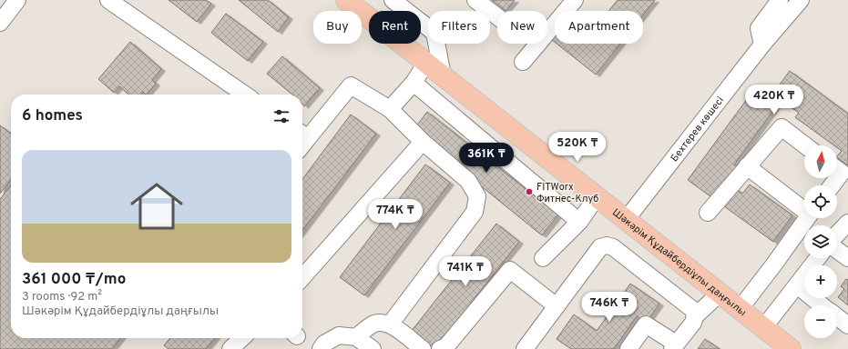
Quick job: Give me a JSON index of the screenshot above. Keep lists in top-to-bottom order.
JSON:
{
  "streets": {
    "main road": ["Шәкәрім Құдайбердіұлы даңғылы"],
    "street": ["Бехтерев көшесі"]
  },
  "crossings": [
    ["Бехтерев көшесі", "Шәкәрім Құдайбердіұлы даңғылы"]
  ],
  "places": ["FITWorx Фитнес-Клуб"],
  "north": "top",
  "page": {
    "chip": [
      "Buy",
      "Rent",
      "Filters",
      "New",
      "Apartment"
    ],
    "price": [
      "420K ₸",
      "520K ₸",
      "361K ₸",
      "774K ₸",
      "741K ₸",
      "746K ₸"
    ],
    "heading": "6 homes",
    "list": [
      {
        "name": "361 000 ₸/mo",
        "note": "3 rooms · 92 m² · Шәкәрім Құдайбердіұлы даңғылы"
      }
    ],
    "map_buttons": ["+", "−"]
  }
}
